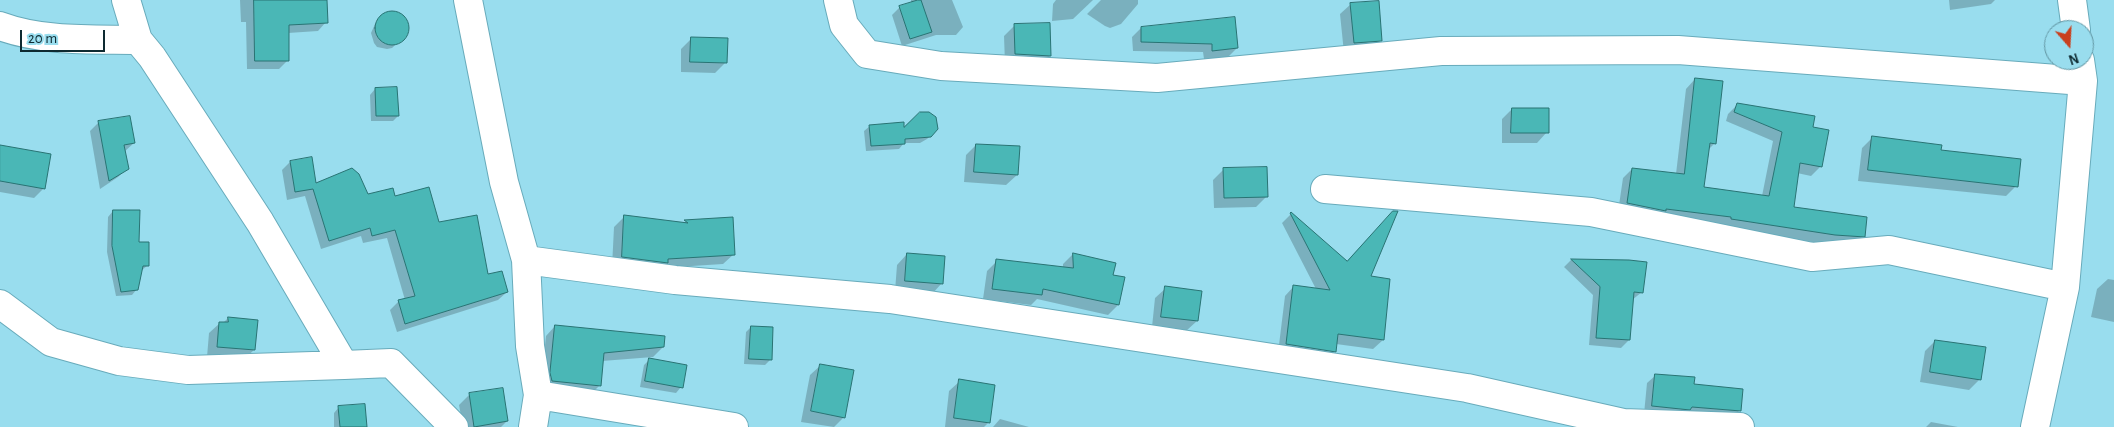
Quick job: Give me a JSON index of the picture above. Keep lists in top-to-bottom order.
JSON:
{
  "scale_bar": "20 m",
  "north": "bottom"
}
